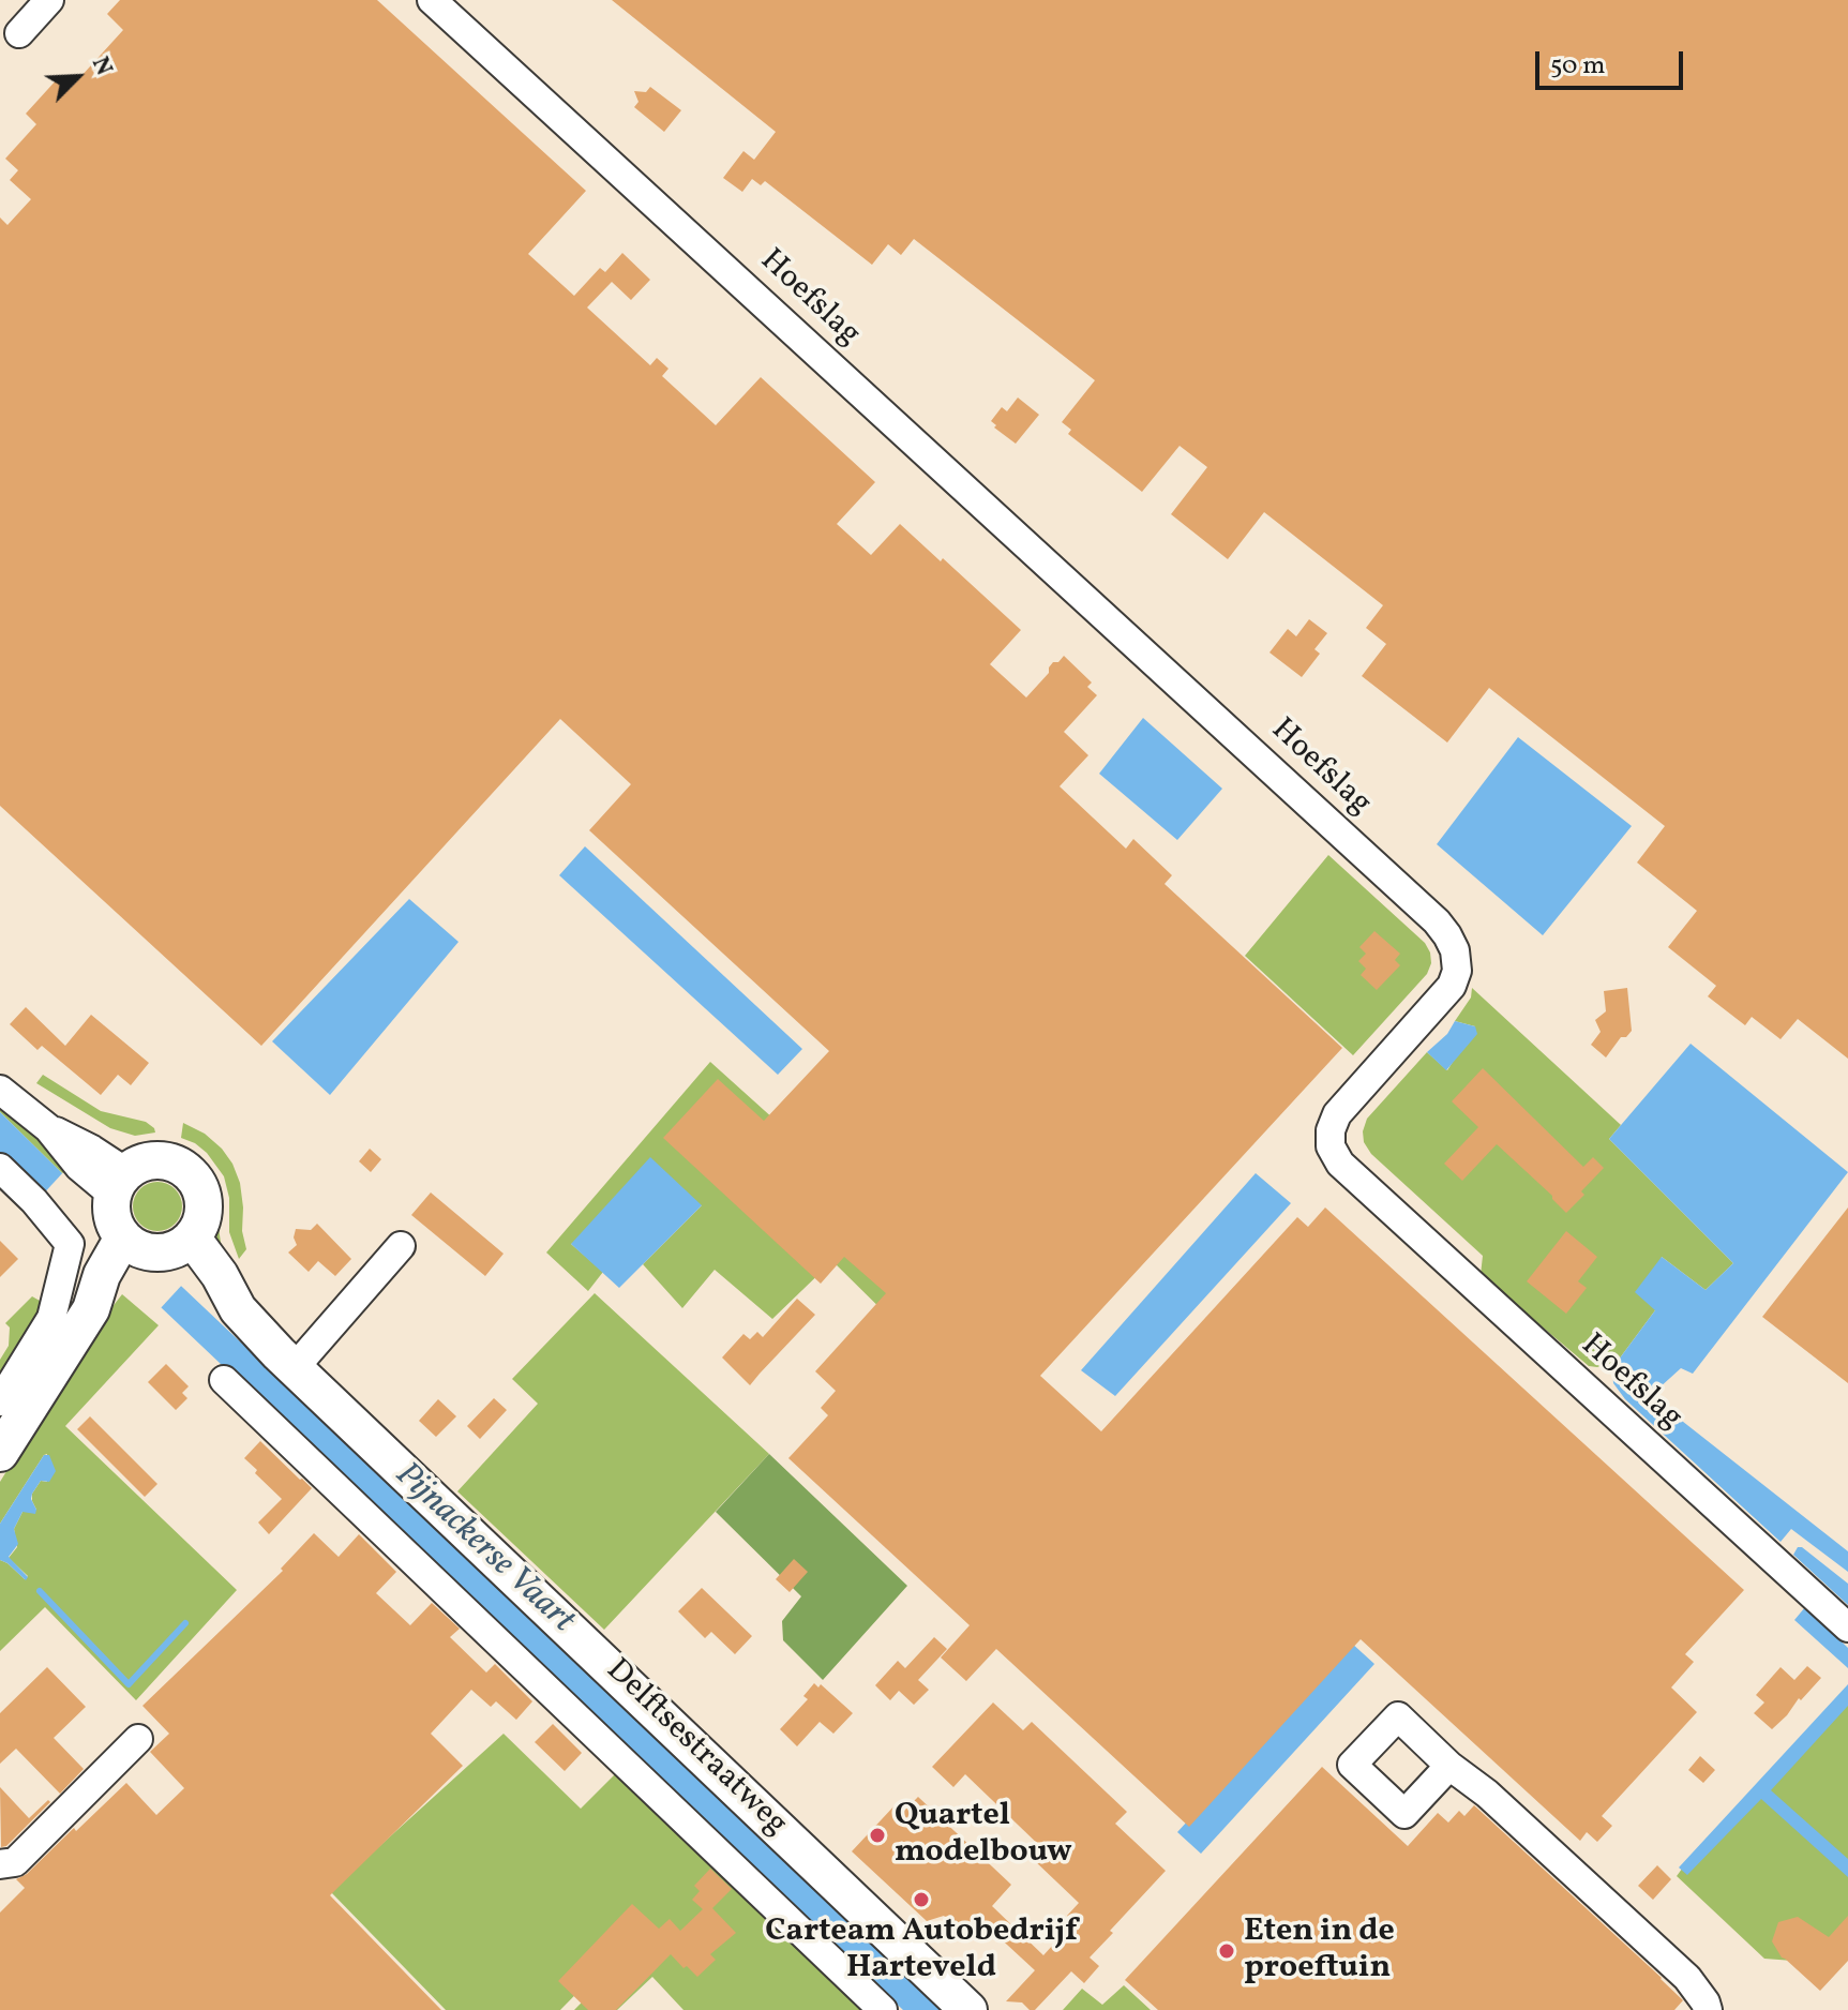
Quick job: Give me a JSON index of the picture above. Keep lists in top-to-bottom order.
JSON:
{
  "streets": {
    "main road": ["Delftsestraatweg"],
    "street": ["Hoefslag"]
  },
  "water": ["Pijnackerse Vaart"],
  "places": ["Quartel modelbouw", "Carteam Autobedrijf Harteveld", "Eten in de proeftuin"],
  "scale_bar": "50 m",
  "north": "top right"
}
